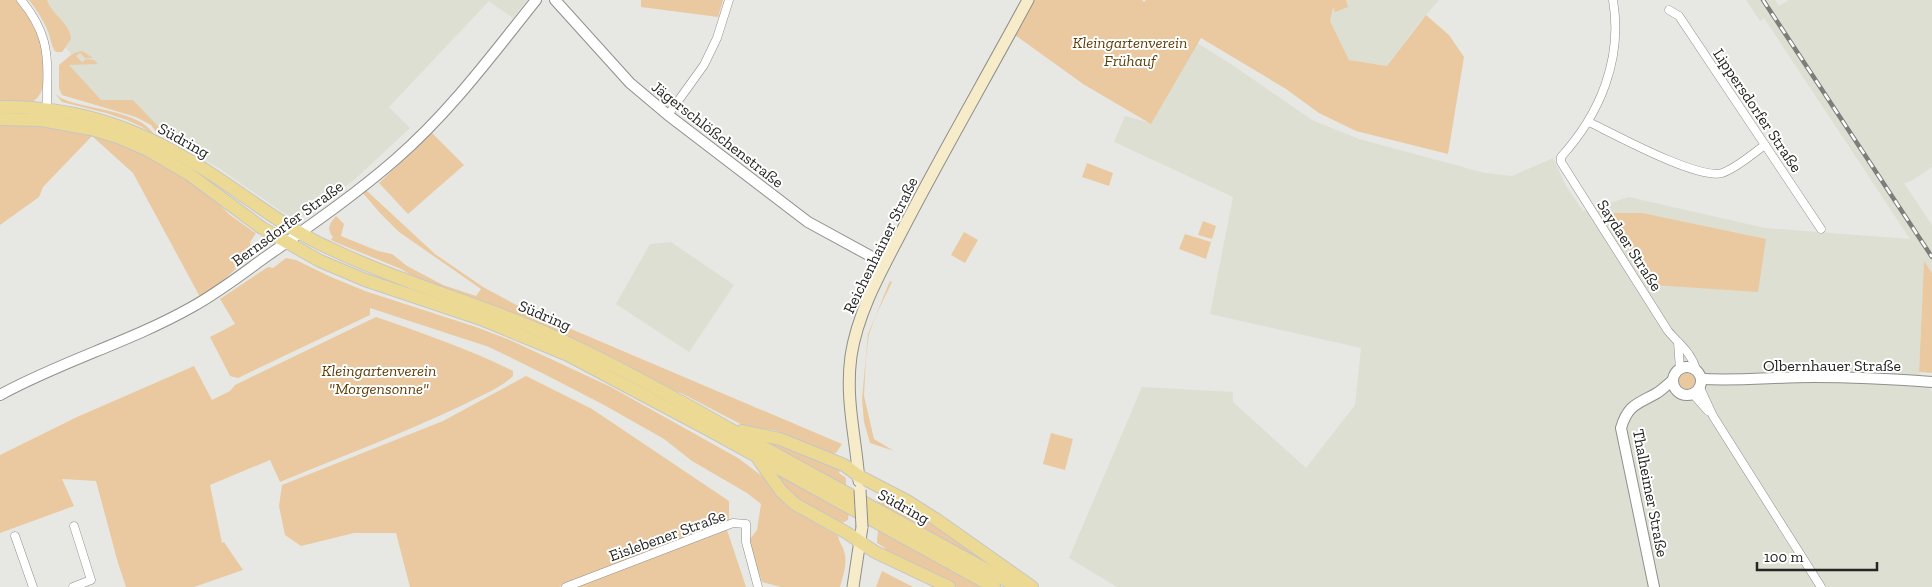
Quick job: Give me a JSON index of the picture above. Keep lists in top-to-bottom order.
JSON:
{
  "streets": {
    "main road": ["Südring", "Reichenhainer Straße"],
    "street": [
      "Lippersdorfer Straße",
      "Jägerschlößchenstraße",
      "Bernsdorfer Straße",
      "Saydaer Straße",
      "Olbernhauer Straße",
      "Thalheimer Straße",
      "Eislebener Straße"
    ]
  },
  "crossings": [
    ["Jägerschlößchenstraße", "Reichenhainer Straße"],
    ["Südring", "Bernsdorfer Straße"],
    ["Saydaer Straße", "Olbernhauer Straße"],
    ["Saydaer Straße", "Thalheimer Straße"],
    ["Olbernhauer Straße", "Thalheimer Straße"]
  ],
  "parks": ["Kleingartenverein Frühauf", "Kleingartenverein \"Morgensonne\""],
  "scale_bar": "100 m"
}
